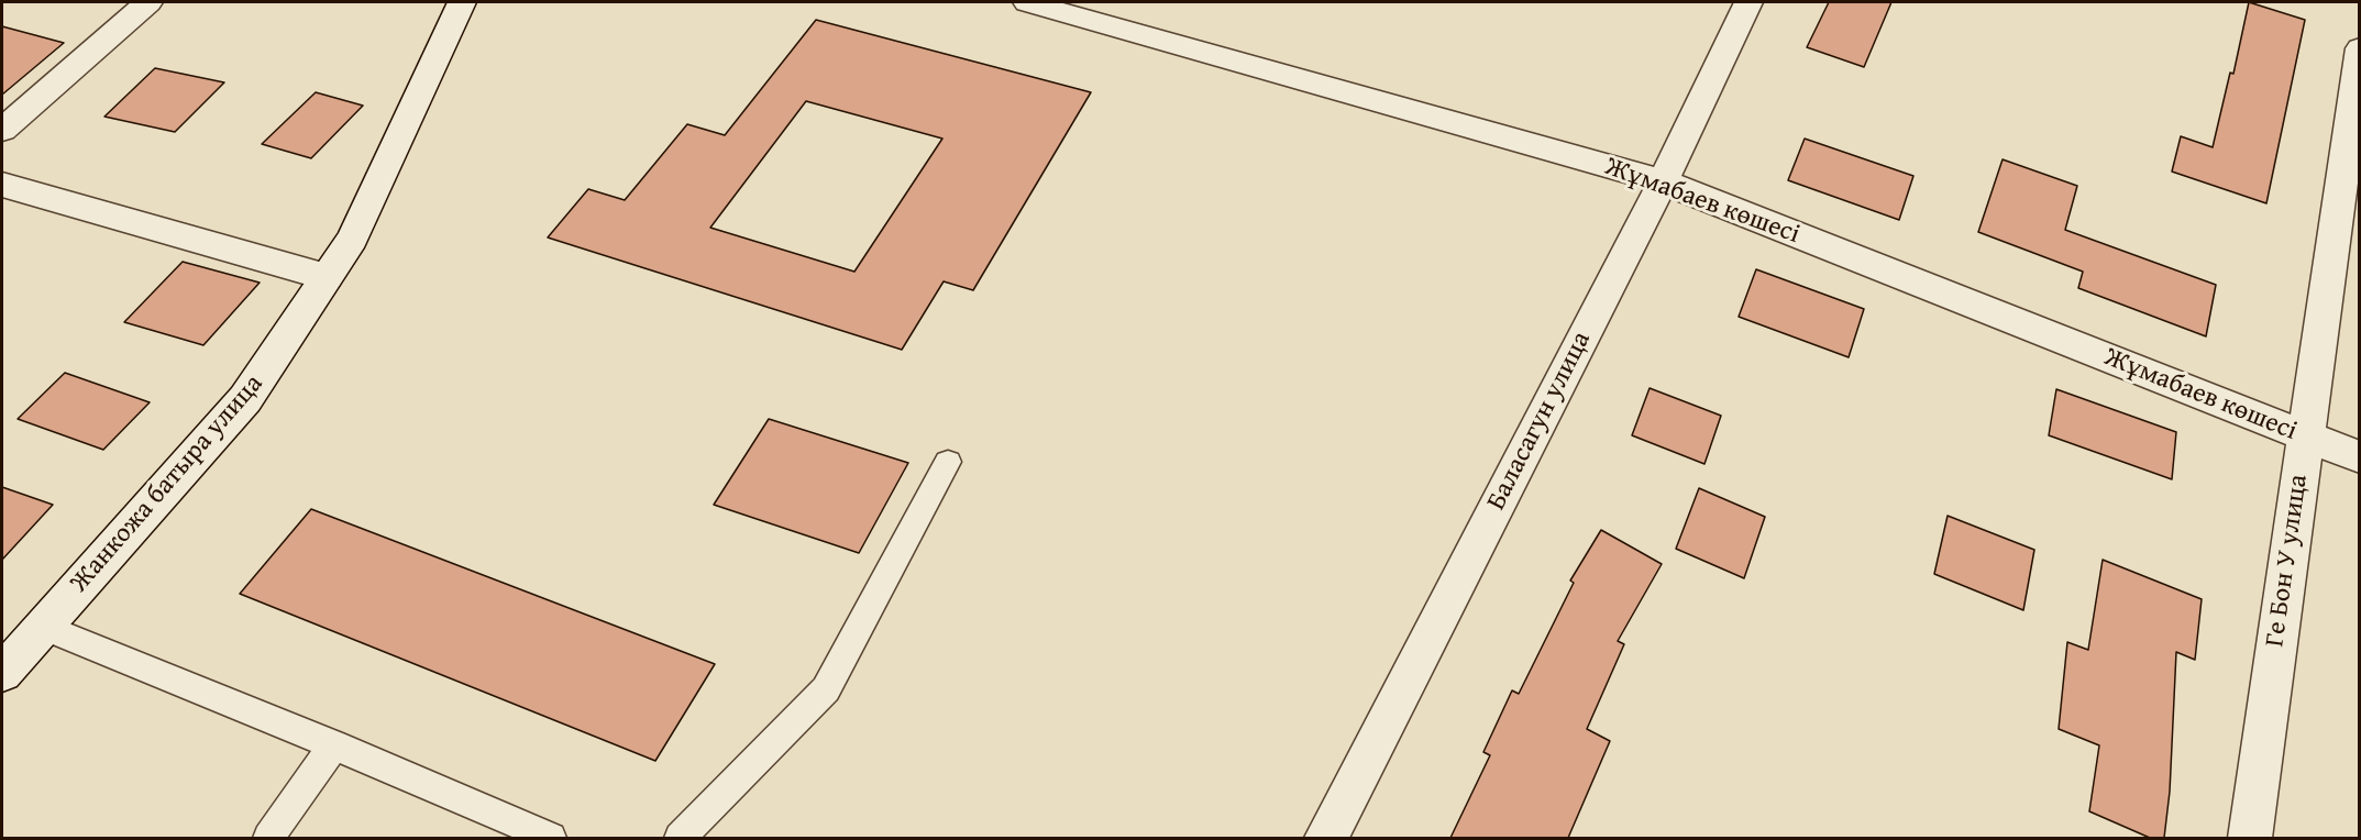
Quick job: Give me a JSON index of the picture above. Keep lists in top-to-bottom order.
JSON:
{
  "streets": {
    "street": [
      "Жұмабаев көшесі",
      "Баласагун улица",
      "Жанкожа батыра улица",
      "Ге Бон У улица"
    ]
  },
  "crossings": [
    ["Жұмабаев көшесі", "Баласагун улица"],
    ["Жұмабаев көшесі", "Ге Бон У улица"]
  ]
}
